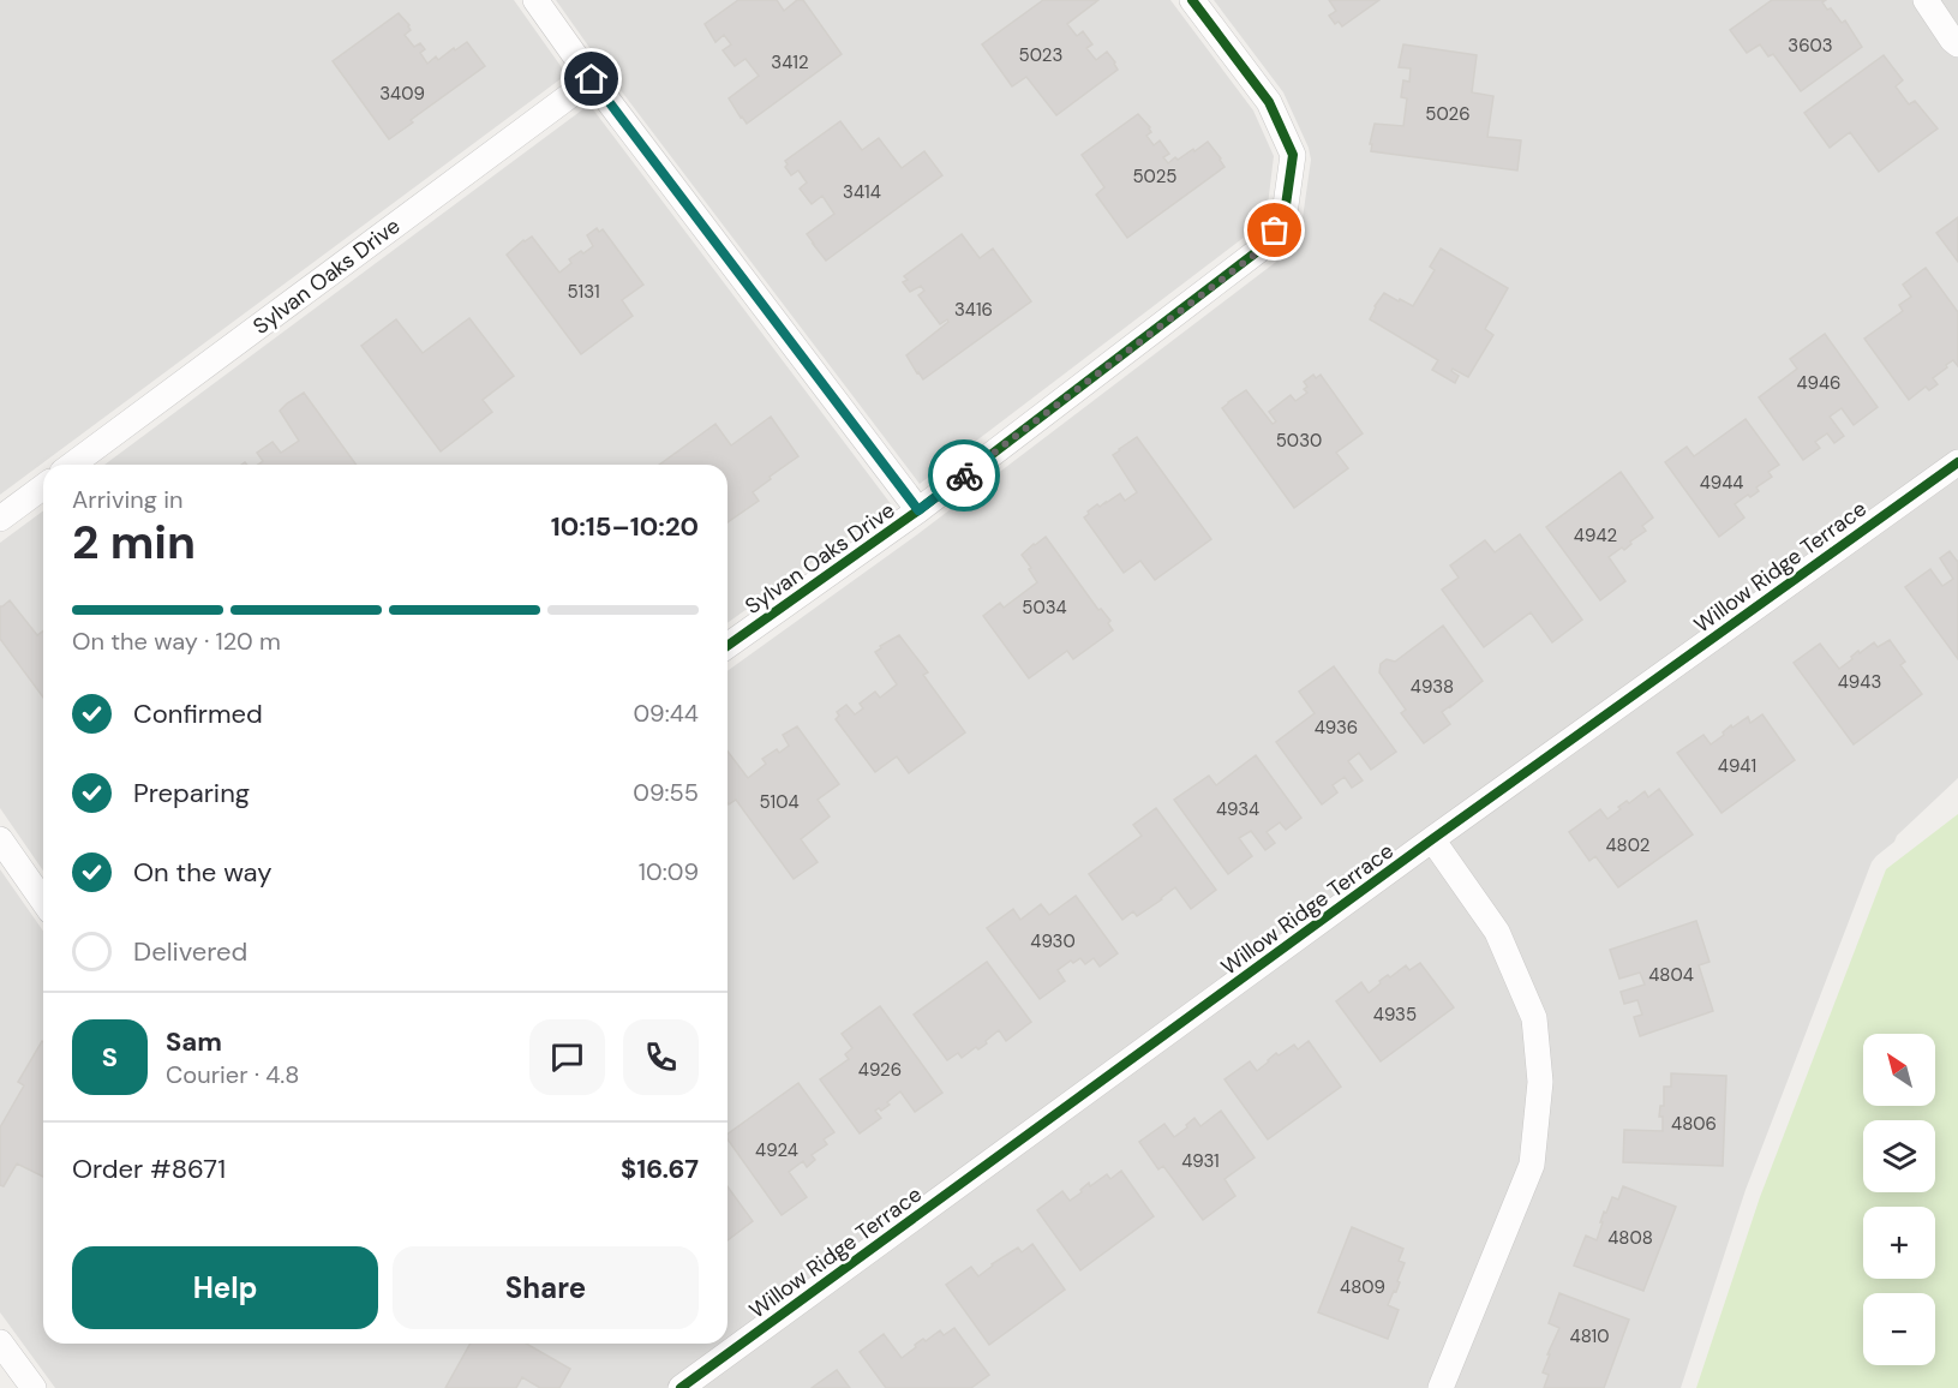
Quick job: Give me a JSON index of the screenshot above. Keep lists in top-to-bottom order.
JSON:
{
  "streets": {
    "street": ["Sylvan Oaks Drive", "Willow Ridge Terrace"]
  },
  "house_numbers": [
    "3603",
    "5023",
    "3412",
    "3409",
    "5026",
    "5025",
    "3414",
    "5131",
    "3416",
    "4946",
    "5030",
    "4944",
    "4942",
    "5034",
    "4943",
    "4938",
    "4936",
    "4941",
    "5104",
    "4934",
    "4802",
    "4930",
    "4804",
    "4935",
    "4926",
    "4806",
    "4924",
    "4931",
    "4808",
    "4809",
    "4810"
  ],
  "north": "top left",
  "page": {
    "heading": ["2 min", "Arriving in", "10:15–10:20"],
    "panel": [
      "Sam",
      "Courier · 4.8",
      "Order #8671",
      "$16.67"
    ],
    "bar": "On the way · 120 m",
    "list": [
      ["Confirmed", "09:44"],
      ["Preparing", "09:55"],
      ["On the way", "10:09"],
      "Delivered"
    ],
    "round": "S",
    "map_buttons": ["+", "−"],
    "buttons": ["Help", "Share"]
  }
}
